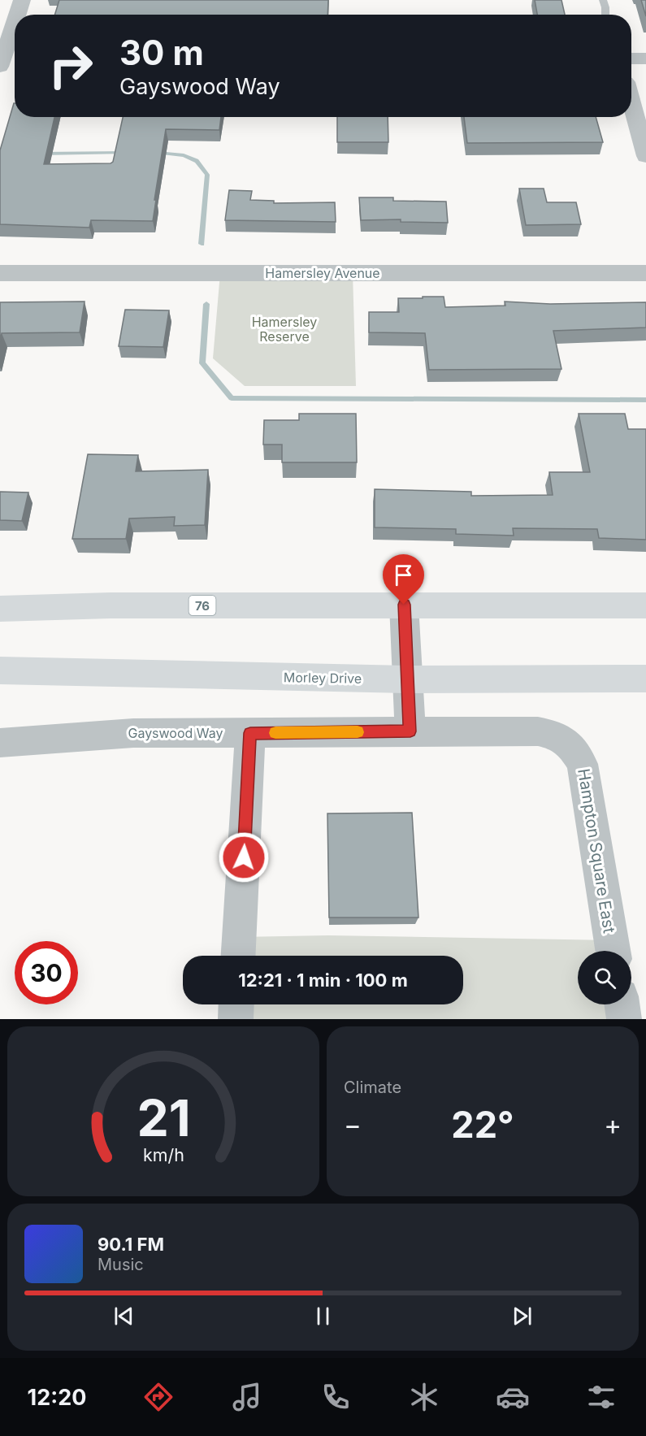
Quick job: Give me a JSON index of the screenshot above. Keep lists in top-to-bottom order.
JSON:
{
  "streets": {
    "main road": ["76", "Morley Drive"],
    "street": ["Hamersley Avenue", "Gayswood Way", "Hampton Square East"]
  },
  "crossings": [
    ["Gayswood Way", "Hampton Square East"]
  ],
  "parks": ["Hamersley Reserve"],
  "page": {
    "turn": ["30 m", "Gayswood Way"],
    "limit": "30",
    "trip": "12:21 · 1 min · 100 m",
    "tile": "Climate",
    "heat": ["−", "22°", "+"],
    "song": ["90.1 FM", "Music"],
    "tabs": "12:20",
    "gauge": ["21", "km/h"]
  }
}
